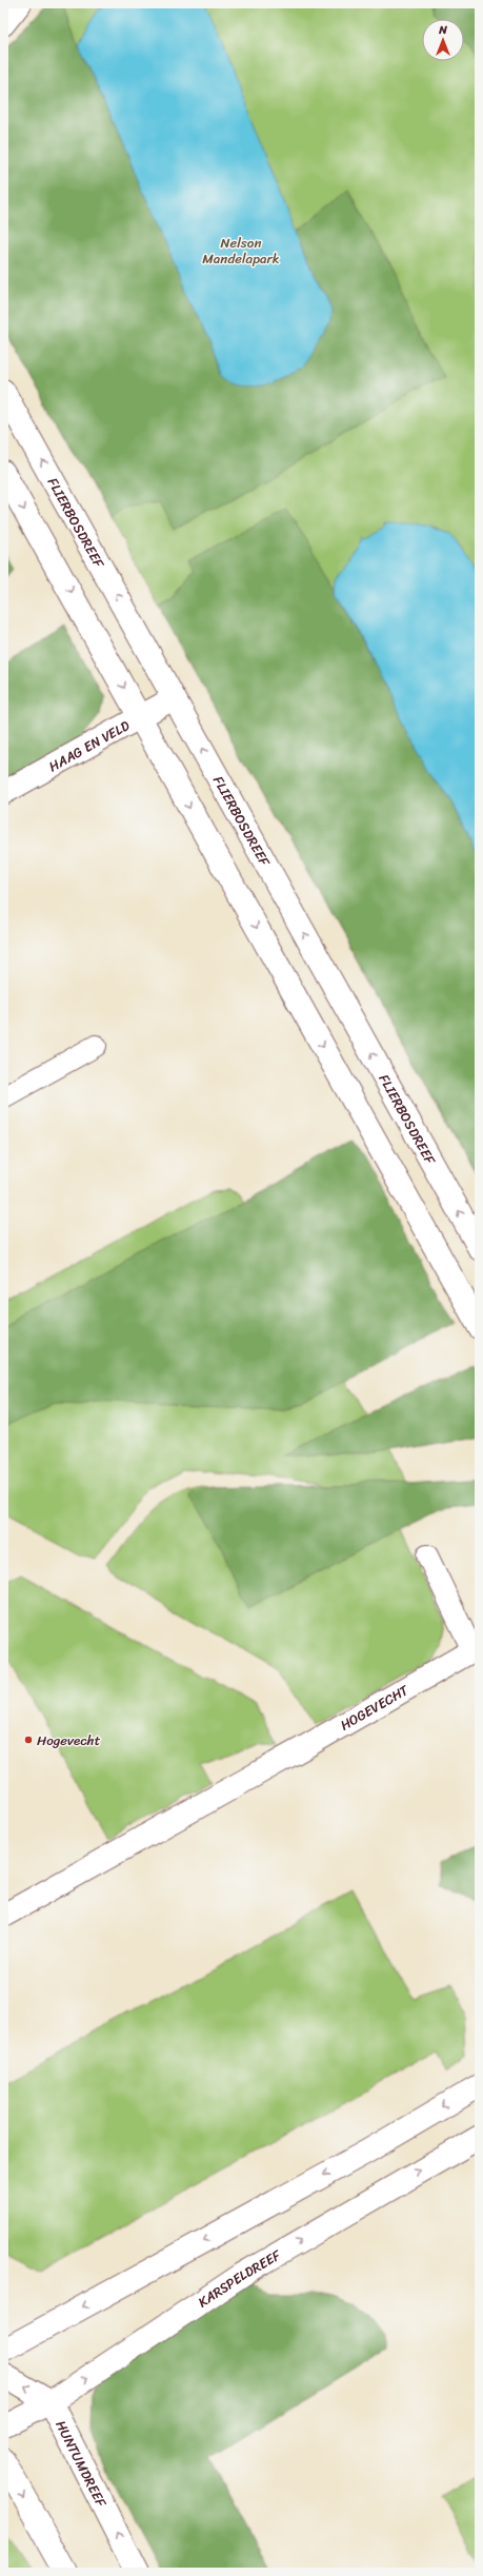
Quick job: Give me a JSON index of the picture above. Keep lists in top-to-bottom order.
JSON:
{
  "streets": {
    "street": [
      "FLIERBOSDREEF",
      "HAAG EN VELD",
      "HOGEVECHT",
      "KARSPELDREEF",
      "HUNTUMDREEF"
    ]
  },
  "crossings": [
    ["FLIERBOSDREEF", "HAAG EN VELD"],
    ["KARSPELDREEF", "HUNTUMDREEF"]
  ],
  "parks": ["Nelson Mandelapark"],
  "places": ["Hogevecht"],
  "north": "top"
}
